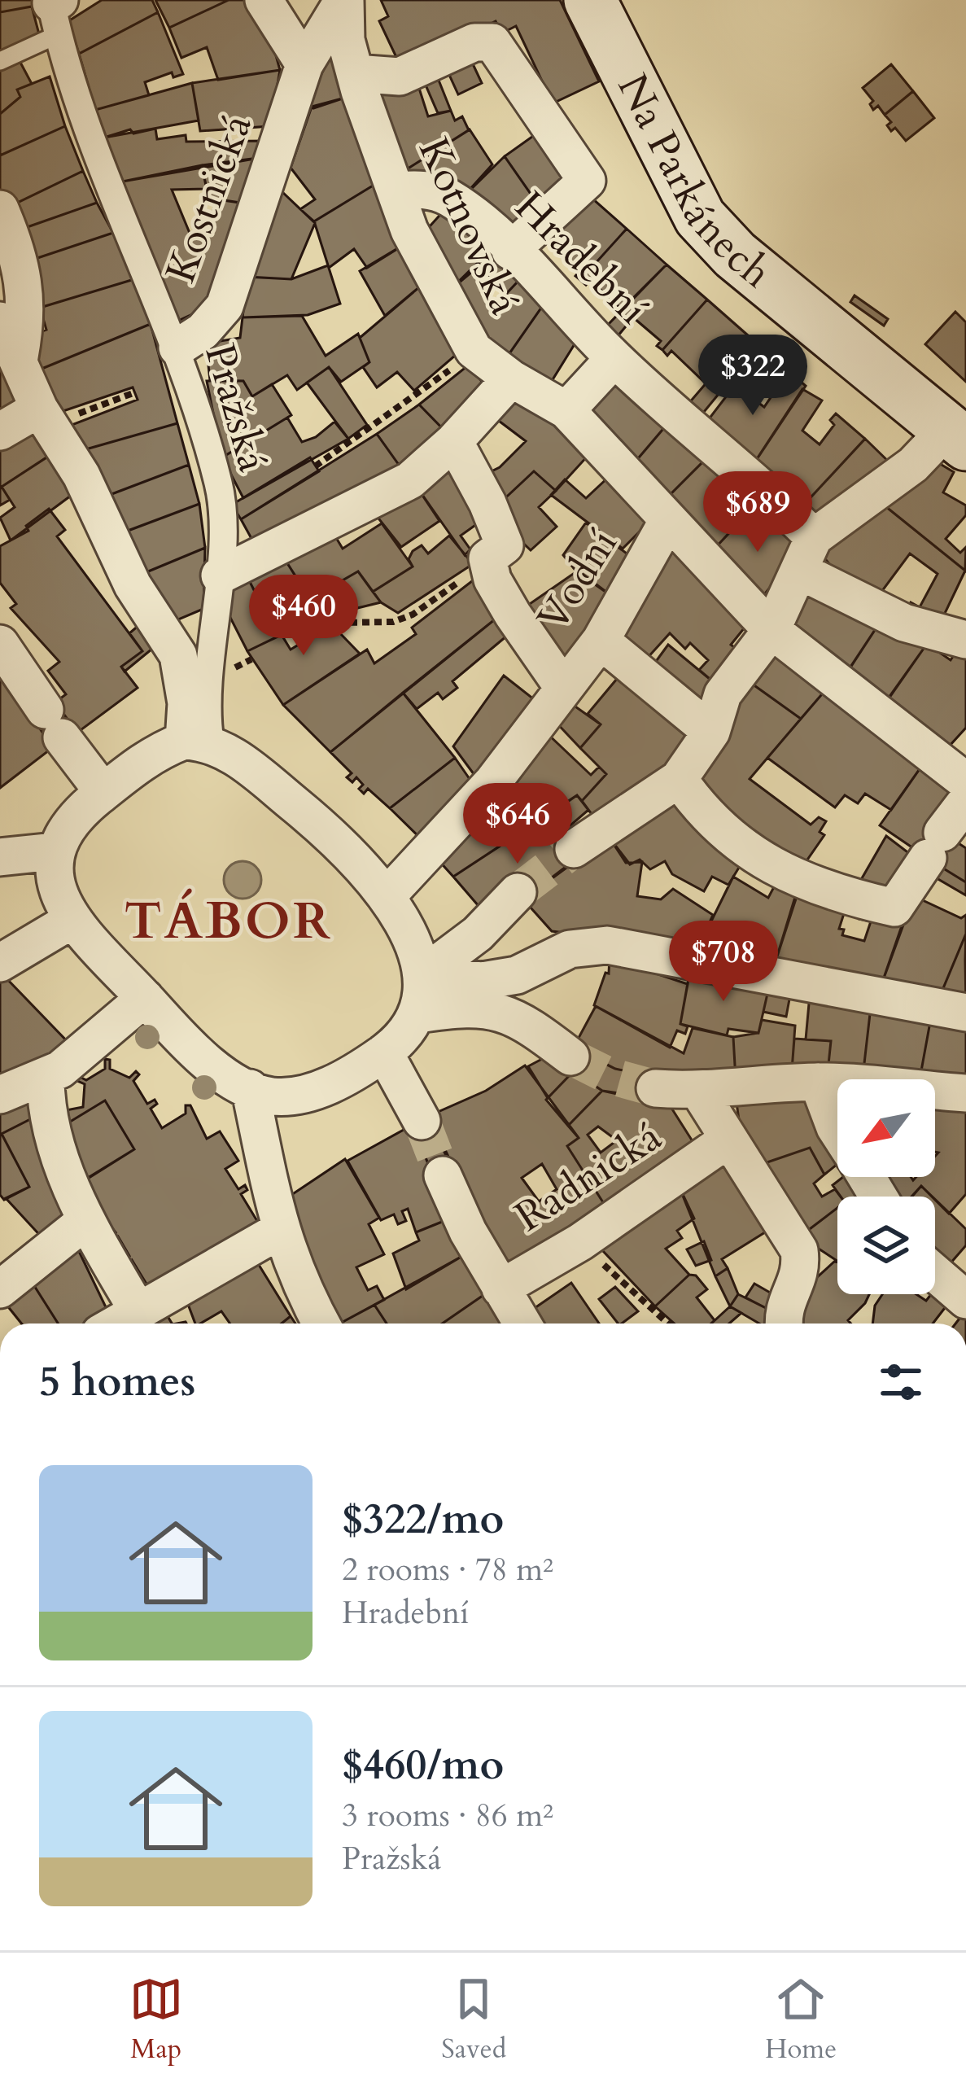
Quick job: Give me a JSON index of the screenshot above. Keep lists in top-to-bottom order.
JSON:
{
  "streets": {
    "main road": ["Na Parkánech"],
    "street": [
      "Kostnická",
      "Kotnovská",
      "Hradební",
      "Pražská",
      "Vodní",
      "Radnická"
    ]
  },
  "crossings": [
    ["Kostnická", "Kotnovská"],
    ["Kostnická", "Pražská"],
    ["Kotnovská", "Hradební"],
    ["Kotnovská", "Vodní"],
    ["Pražská", "Vodní"]
  ],
  "districts": ["TÁBOR"],
  "north": "bottom left",
  "page": {
    "price": [
      "$322",
      "$689",
      "$460",
      "$646",
      "$708"
    ],
    "heading": "5 homes",
    "list": [
      {
        "name": "$322/mo",
        "note": "2 rooms · 78 m² · Hradební"
      },
      {
        "name": "$460/mo",
        "note": "3 rooms · 86 m² · Pražská"
      }
    ],
    "tabs": ["Map", "Saved", "Home"]
  }
}
